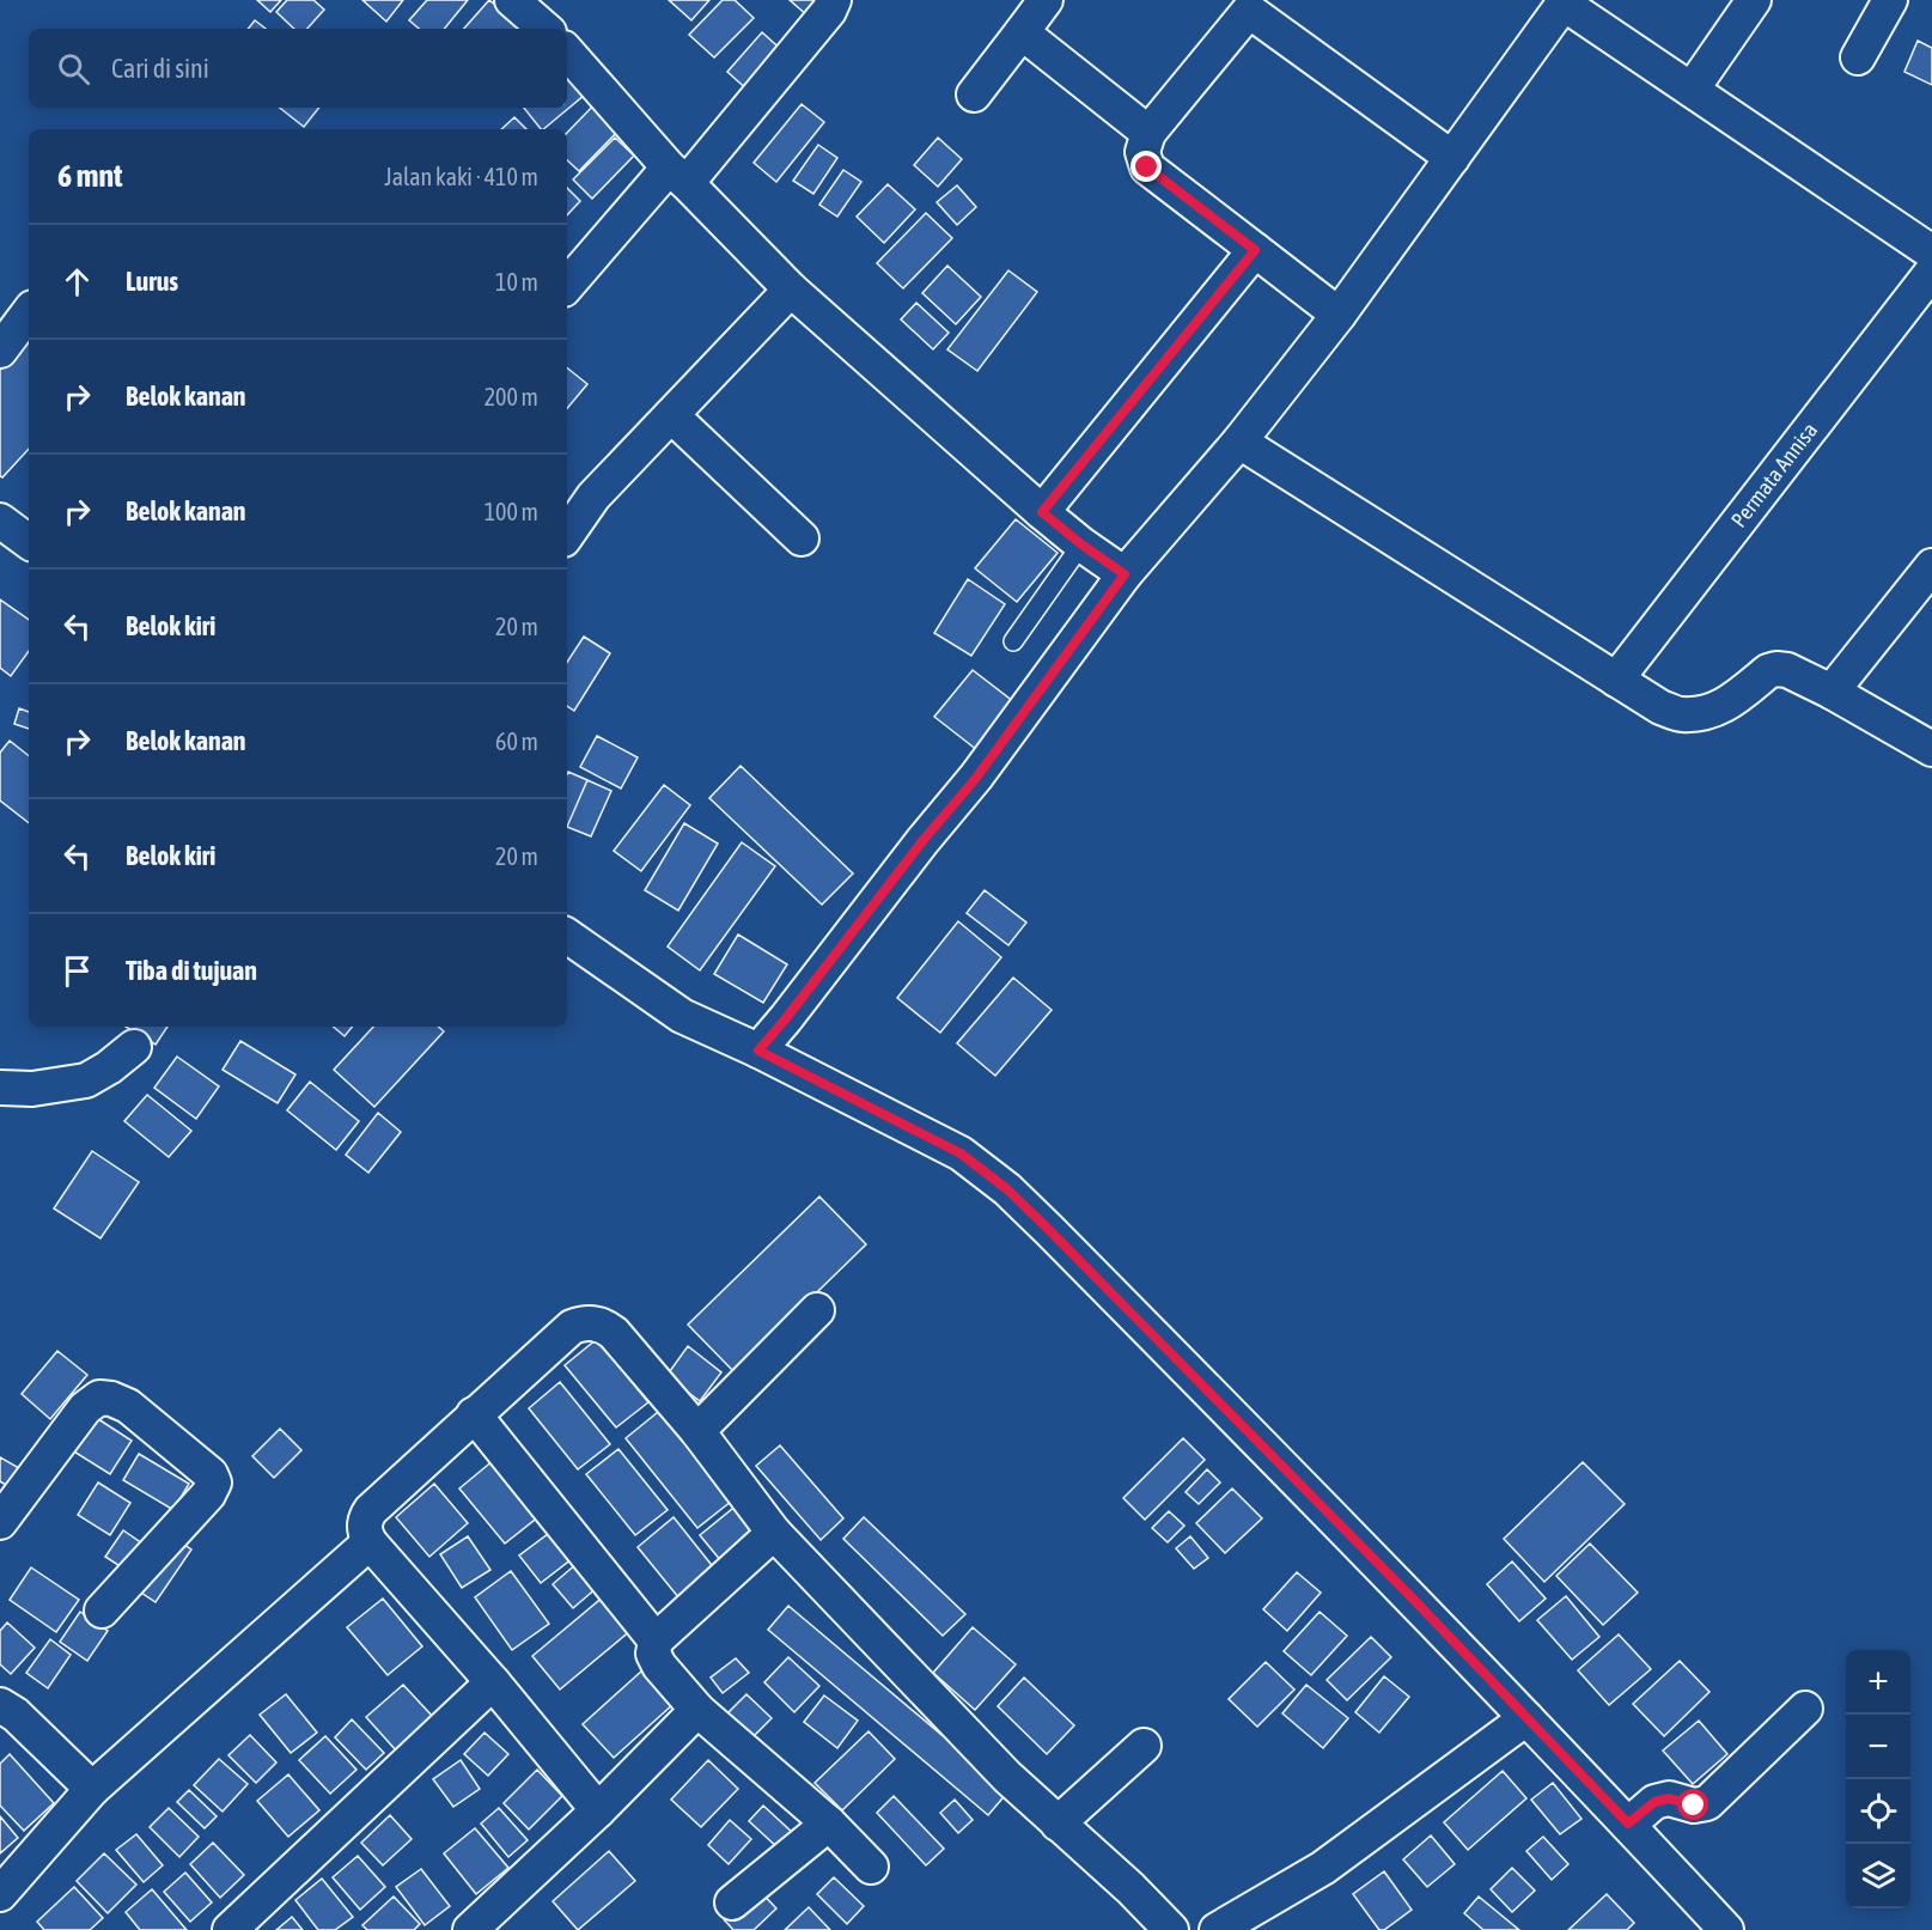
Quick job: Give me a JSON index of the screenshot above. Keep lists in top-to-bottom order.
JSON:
{
  "streets": {
    "street": ["Permata Annisa"]
  },
  "page": {
    "search": "Cari di sini",
    "heading": ["6 mnt", "Jalan kaki · 410 m"],
    "list": [
      ["Lurus", "10 m"],
      ["Belok kanan", "200 m"],
      ["Belok kanan", "100 m"],
      ["Belok kiri", "20 m"],
      ["Belok kanan", "60 m"],
      ["Belok kiri", "20 m"],
      "Tiba di tujuan"
    ],
    "map_buttons": ["+", "−"]
  }
}
